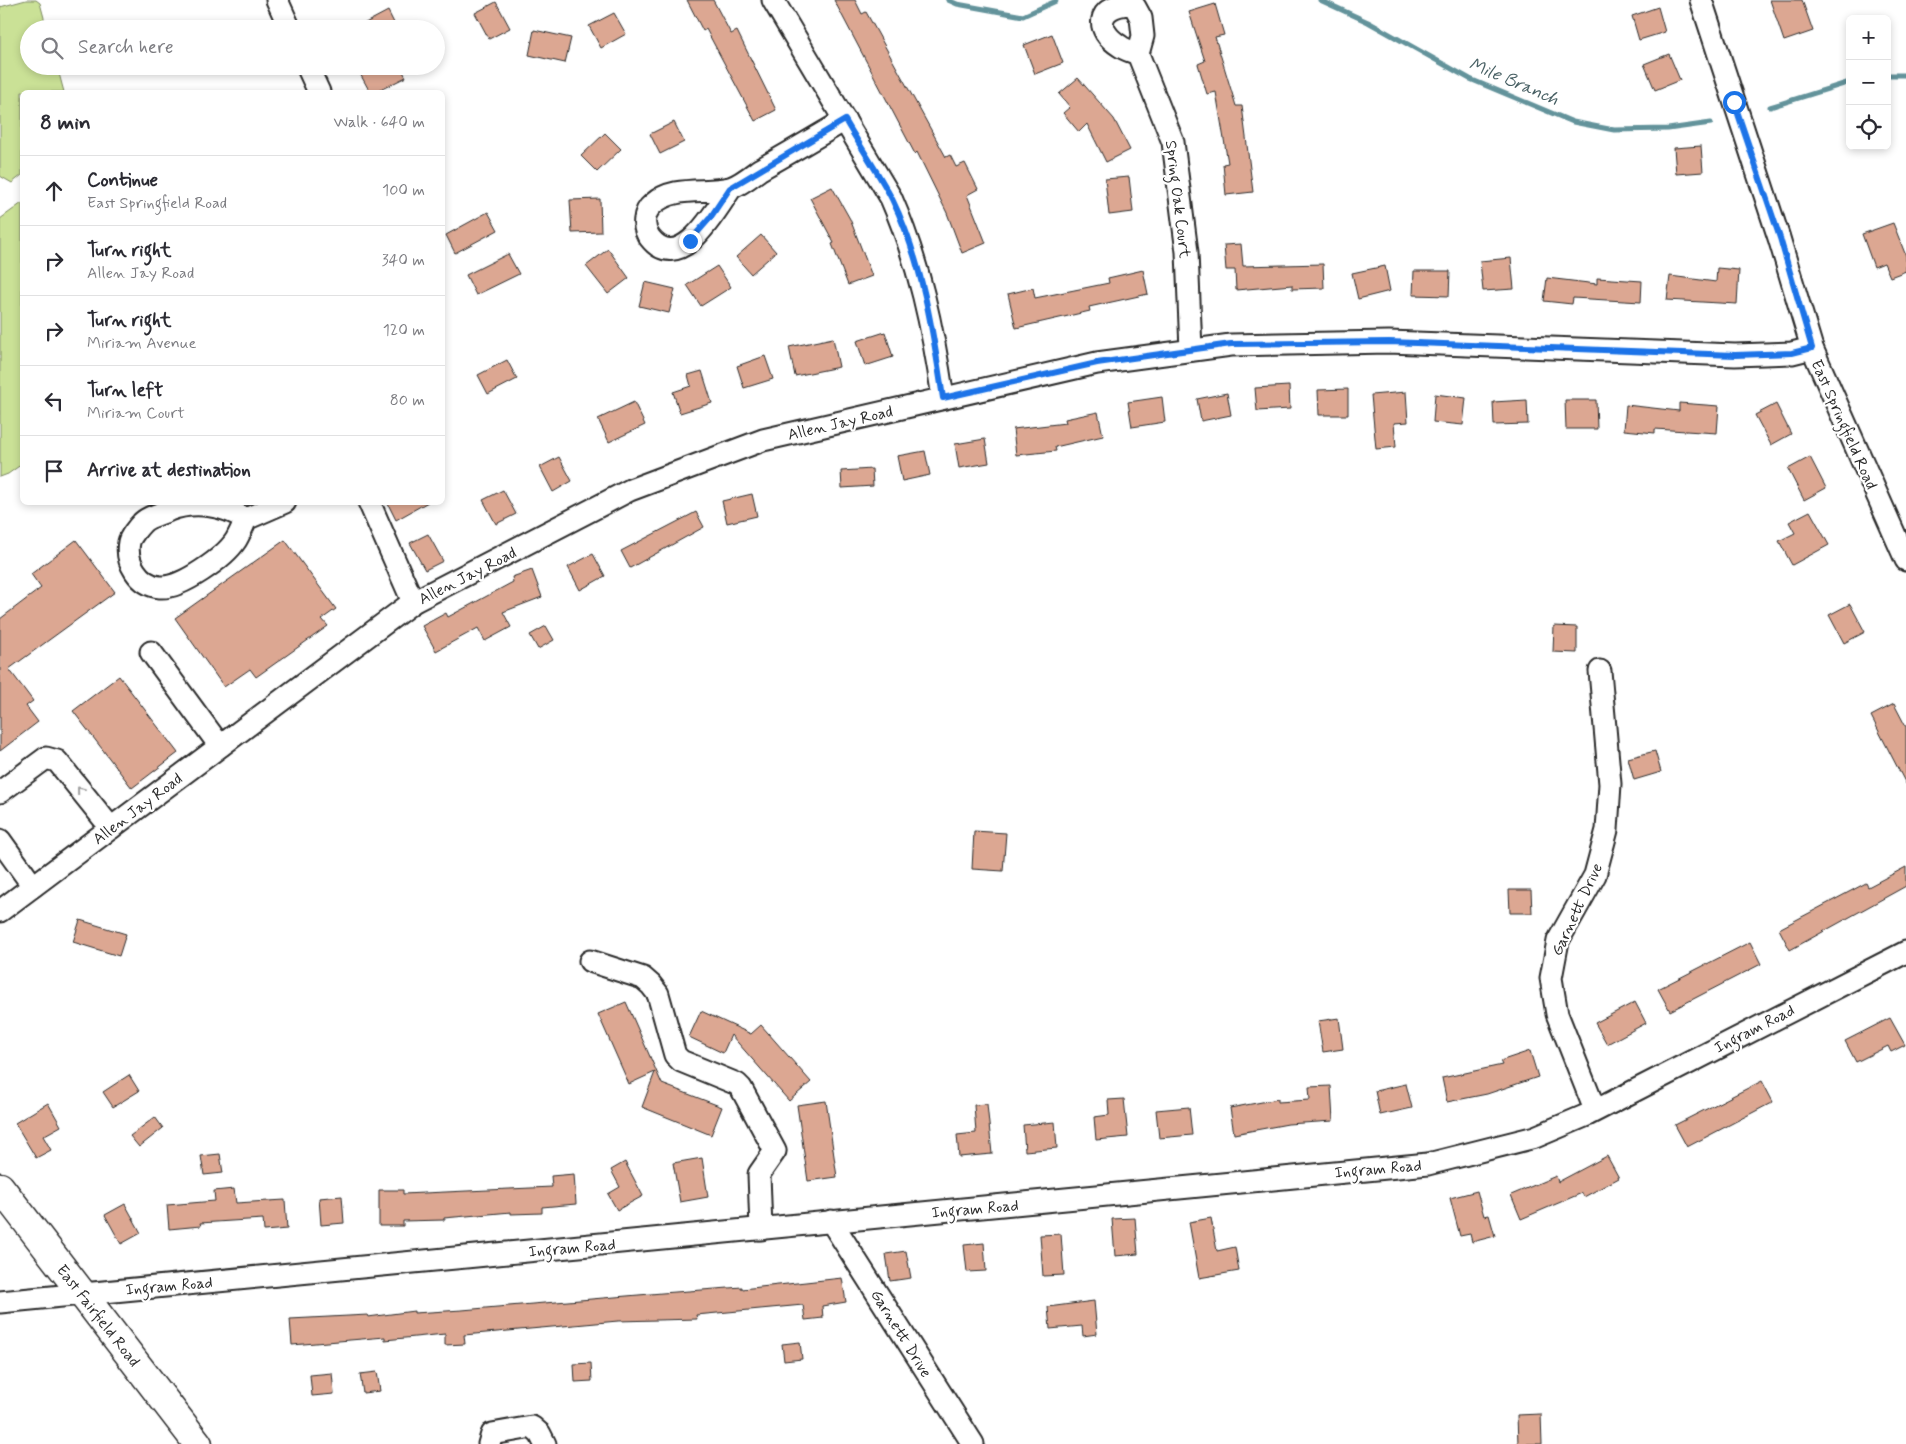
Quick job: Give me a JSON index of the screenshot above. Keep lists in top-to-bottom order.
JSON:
{
  "streets": {
    "main road": ["East Fairfield Road"],
    "street": [
      "Spring Oak Court",
      "Allen Jay Road",
      "East Springfield Road",
      "Garnett Drive",
      "Ingram Road"
    ]
  },
  "crossings": [
    ["Spring Oak Court", "Allen Jay Road"],
    ["Allen Jay Road", "East Springfield Road"],
    ["Garnett Drive", "Ingram Road"],
    ["Ingram Road", "East Fairfield Road"]
  ],
  "water": ["Mile Branch"],
  "page": {
    "map_buttons": ["+", "−"],
    "search": "Search here",
    "heading": ["8 min", "Walk · 640 m"],
    "list": [
      ["Continue", "East Springfield Road", "100 m"],
      ["Turn right", "Allen Jay Road", "340 m"],
      ["Turn right", "Miriam Avenue", "120 m"],
      ["Turn left", "Miriam Court", "80 m"],
      "Arrive at destination"
    ]
  }
}
